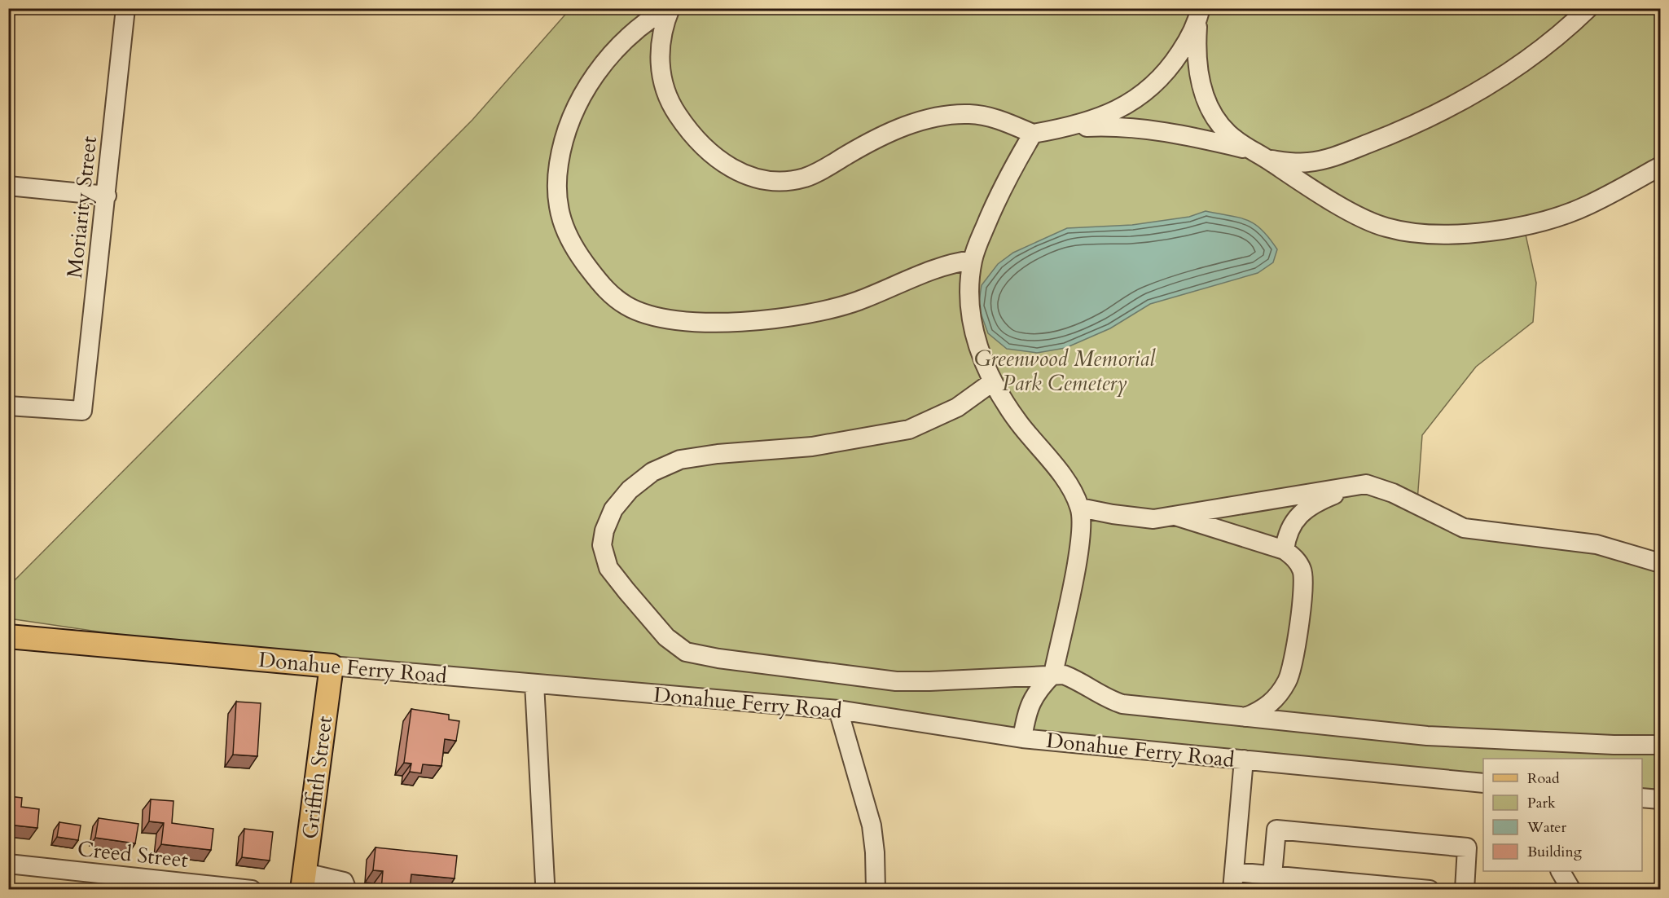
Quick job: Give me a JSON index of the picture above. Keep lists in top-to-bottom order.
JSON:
{
  "streets": {
    "main road": ["Donahue Ferry Road", "Griffith Street"],
    "street": ["Moriarity Street", "Creed Street"]
  },
  "crossings": [
    ["Donahue Ferry Road", "Griffith Street"]
  ],
  "parks": ["Greenwood Memorial Park Cemetery"],
  "legend": [
    "Road",
    "Park",
    "Water",
    "Building"
  ]
}
